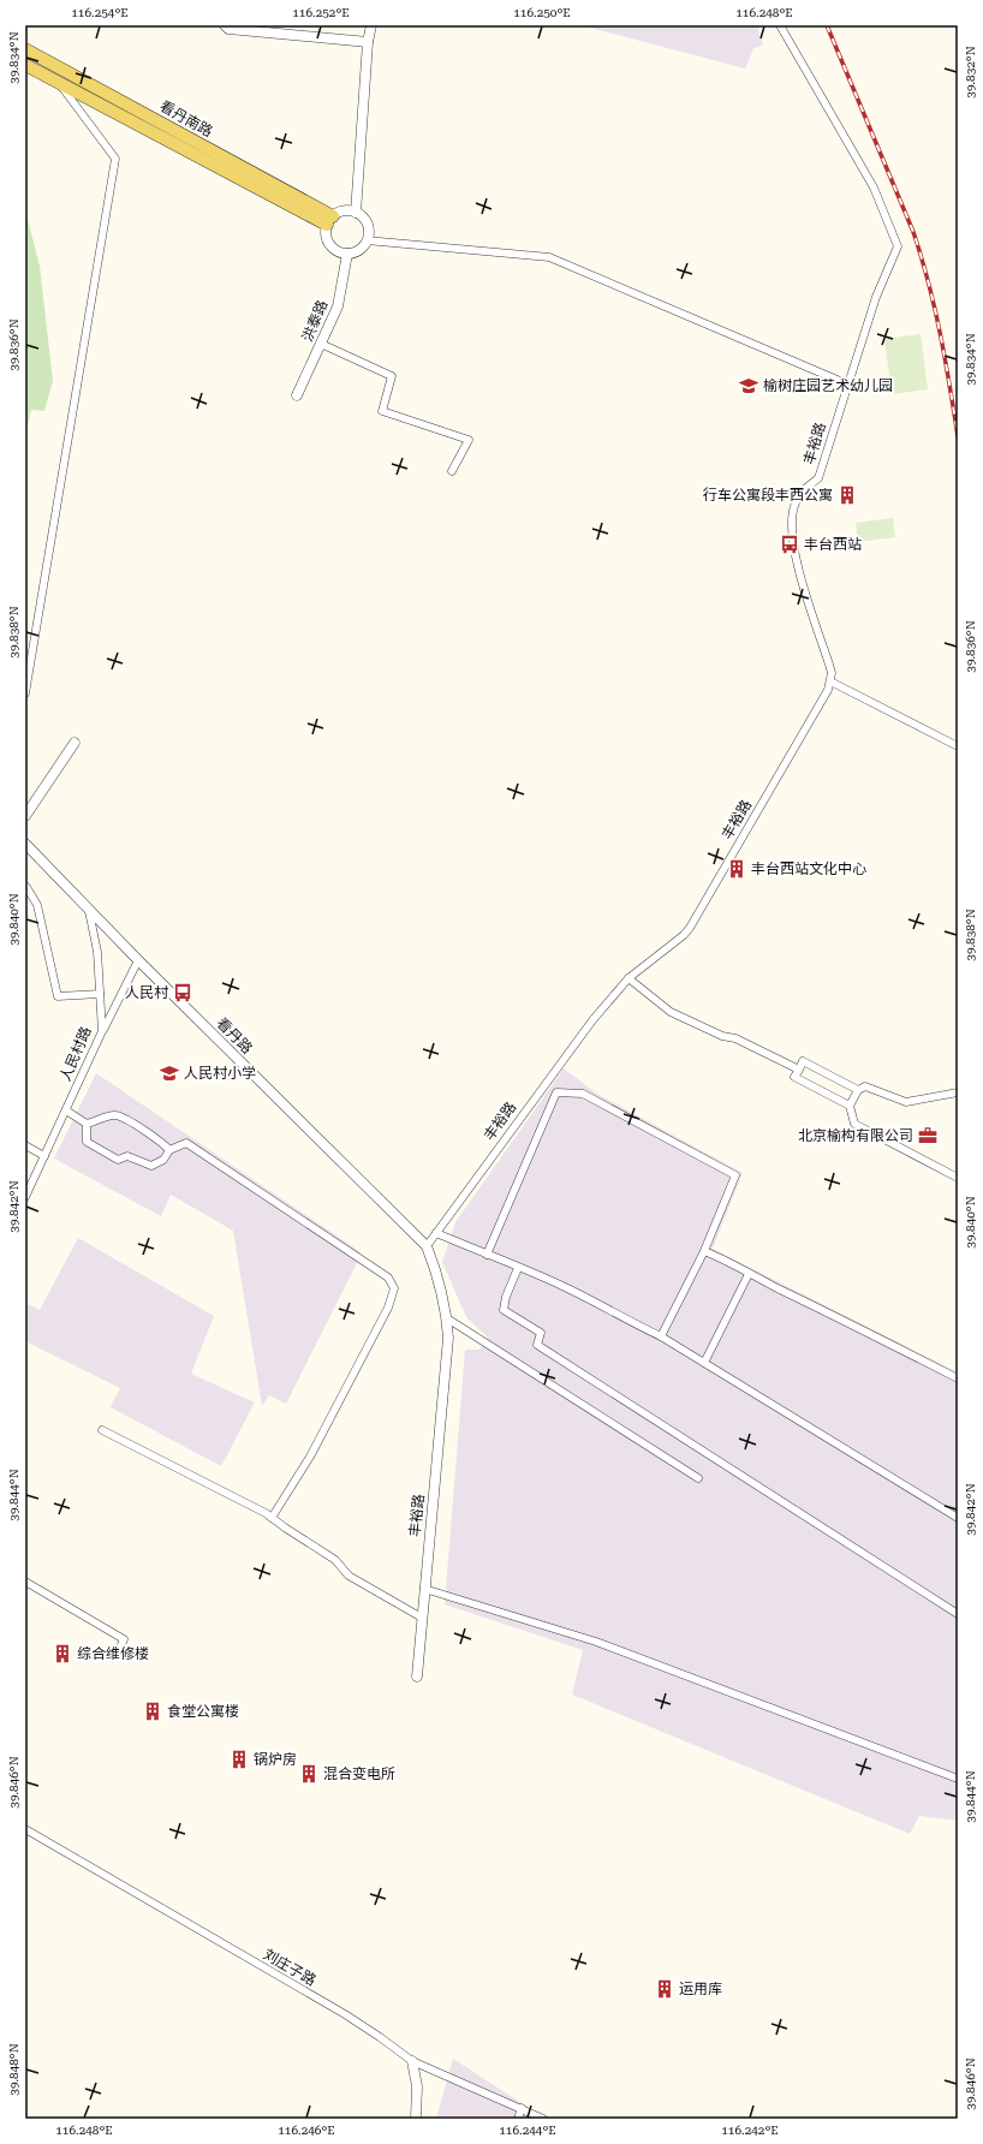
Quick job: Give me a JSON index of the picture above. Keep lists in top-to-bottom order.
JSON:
{
  "streets": {
    "main road": ["看丹南路"],
    "street": [
      "洪泰路",
      "丰裕路",
      "看丹路",
      "人民村路",
      "刘庄子路"
    ]
  },
  "crossings": [
    ["看丹南路", "洪泰路"],
    ["丰裕路", "看丹路"],
    ["看丹路", "人民村路"]
  ],
  "places": {
    "school or university": ["榆树庄园艺术幼儿园", "人民村小学"],
    "building": [
      "行车公寓段丰西公寓",
      "丰台西站文化中心",
      "综合维修楼",
      "食堂公寓楼",
      "锅炉房",
      "混合变电所",
      "运用库"
    ],
    "bus stop": ["丰台西站", "人民村"],
    "office": ["北京榆构有限公司"]
  },
  "coordinates": [
    "116.254°E",
    "116.252°E",
    "116.250°E",
    "116.248°E",
    "39.834°N",
    "39.832°N",
    "39.836°N",
    "39.838°N",
    "39.840°N",
    "39.842°N",
    "39.844°N",
    "39.846°N",
    "39.848°N",
    "116.246°E",
    "116.244°E",
    "116.242°E"
  ]
}
